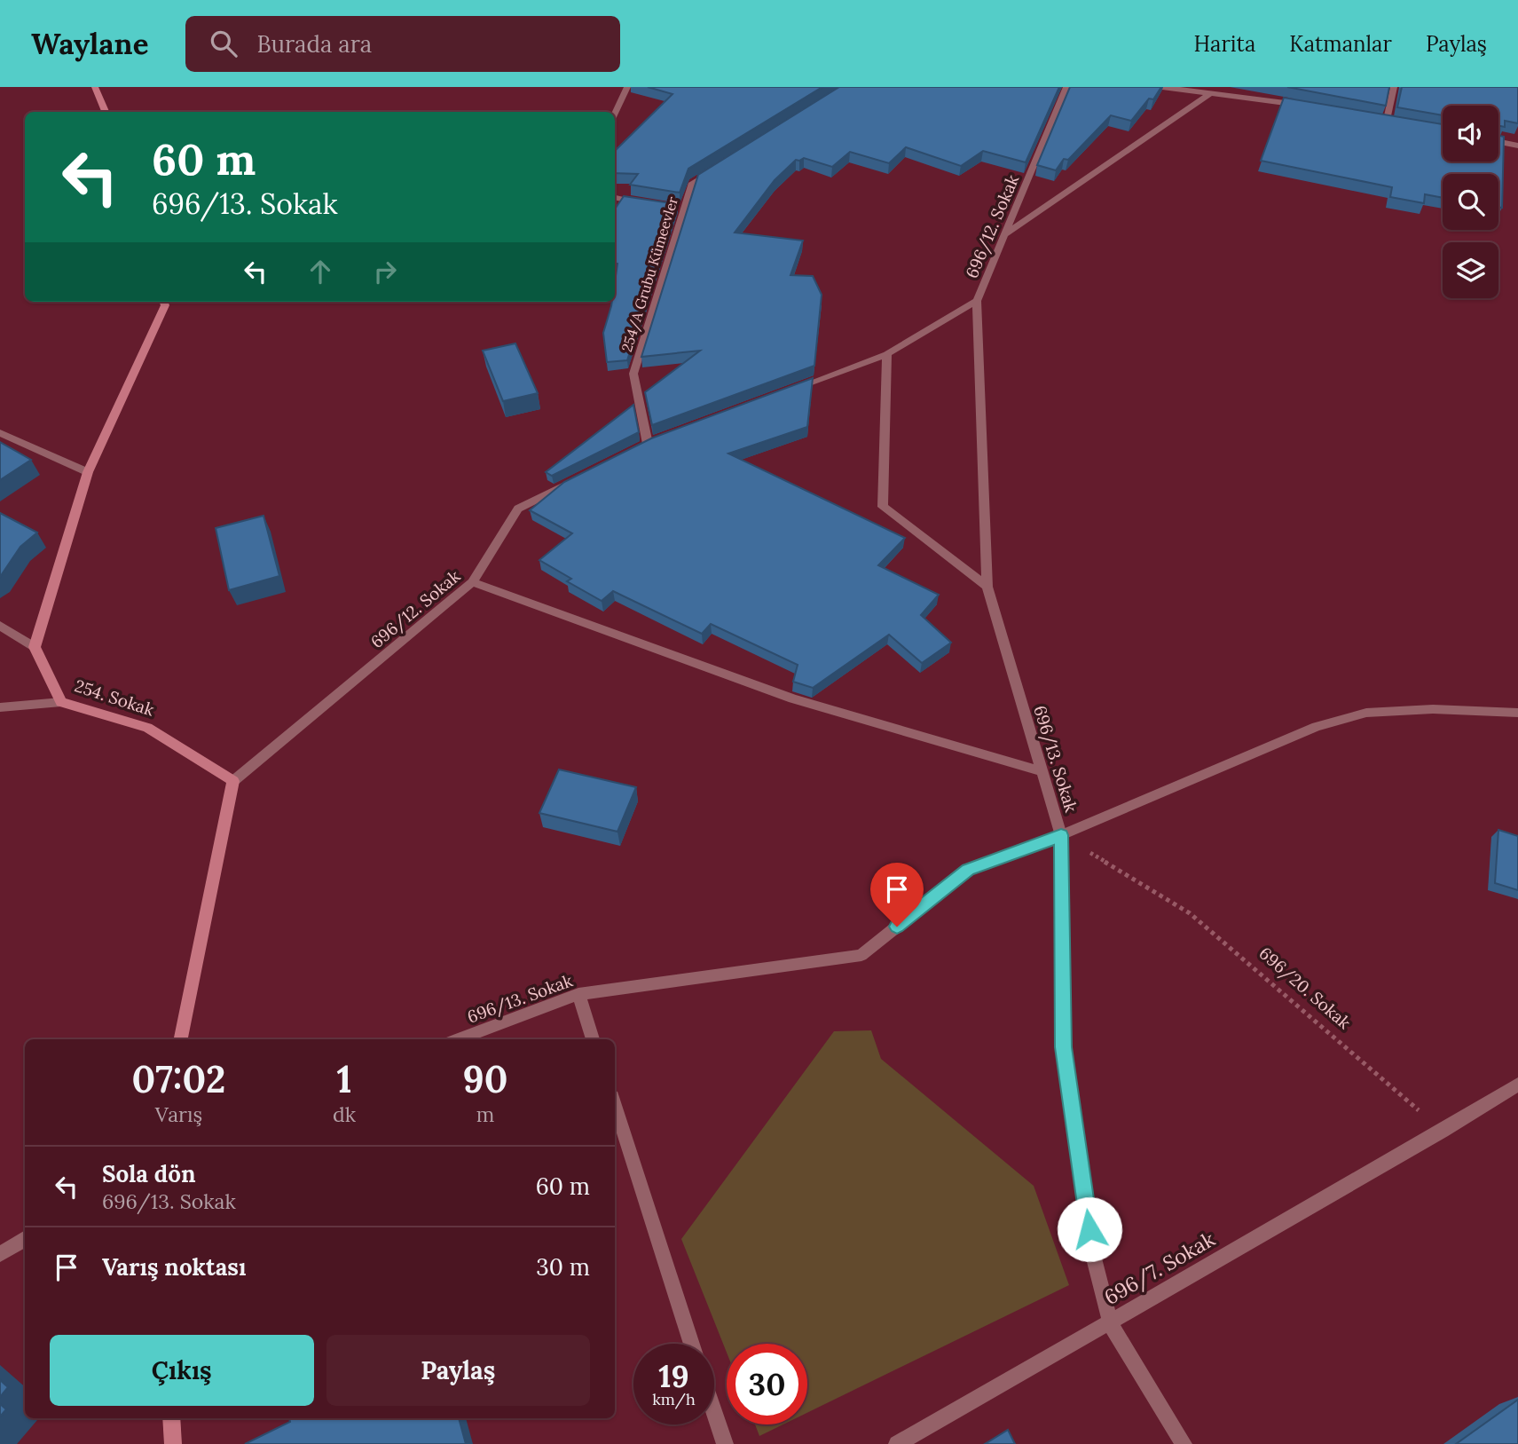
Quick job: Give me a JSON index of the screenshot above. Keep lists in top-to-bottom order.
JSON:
{
  "streets": {
    "street": [
      "696/12. Sokak",
      "254/A Grubu Kümeevler",
      "254. Sokak",
      "696/13. Sokak",
      "696/7. Sokak"
    ],
    "path": ["696/20. Sokak"]
  },
  "crossings": [
    ["696/12. Sokak", "254. Sokak"],
    ["696/12. Sokak", "696/13. Sokak"],
    ["696/13. Sokak", "696/20. Sokak"],
    ["696/20. Sokak", "696/7. Sokak"]
  ],
  "page": {
    "header": "Waylane",
    "search": "Burada ara",
    "nav": ["Harita", "Katmanlar", "Paylaş"],
    "turn": ["60 m", "696/13. Sokak"],
    "eta": [
      "07:02",
      "Varış",
      "1",
      "dk",
      "90",
      "m"
    ],
    "list": [
      {
        "name": "Sola dön",
        "note": "696/13. Sokak",
        "value": "60 m"
      },
      {
        "name": "Varış noktası",
        "value": "30 m"
      }
    ],
    "buttons": ["Çıkış", "Paylaş"],
    "speed": "19 km/h",
    "limit": "30"
  }
}
